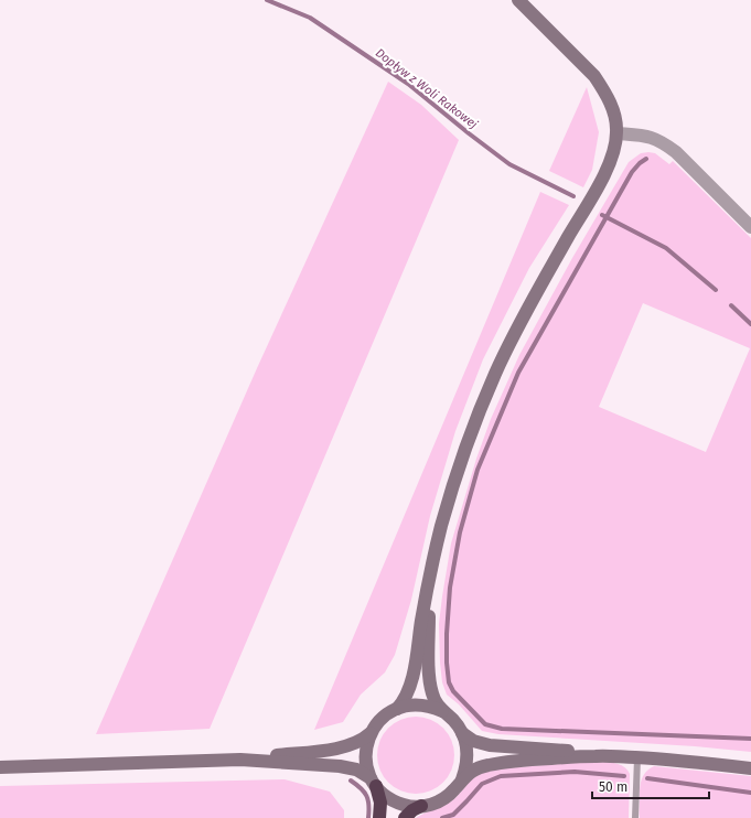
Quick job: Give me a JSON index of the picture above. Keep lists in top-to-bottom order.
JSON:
{
  "water": ["Dopływ z Woli Rakowej"],
  "scale_bar": "50 m"
}
